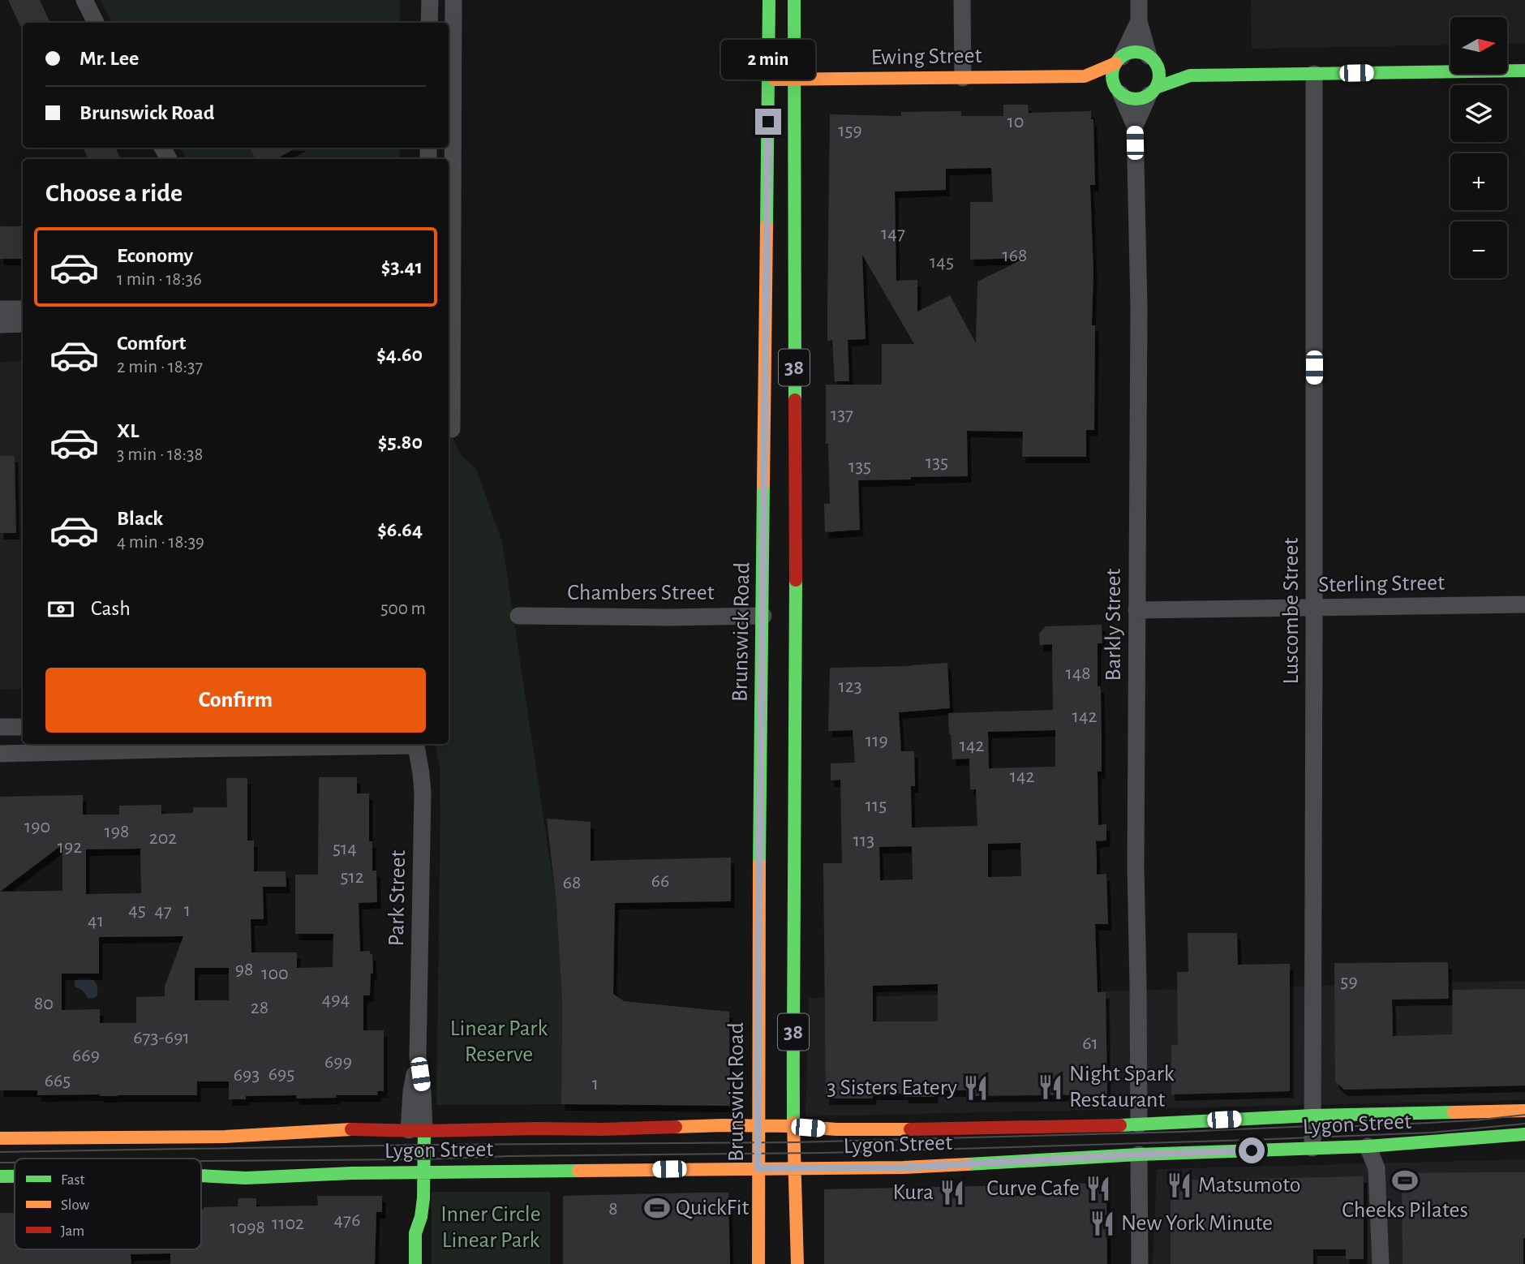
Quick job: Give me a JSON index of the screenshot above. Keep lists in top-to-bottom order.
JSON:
{
  "streets": {
    "street": [
      "Ewing Street",
      "38",
      "Sterling Street",
      "Chambers Street",
      "Luscombe Street",
      "Barkly Street",
      "Brunswick Road",
      "Park Street",
      "Lygon Street"
    ]
  },
  "crossings": [
    ["Ewing Street", "Barkly Street"],
    ["Ewing Street", "Brunswick Road"],
    ["Sterling Street", "Luscombe Street"],
    ["Sterling Street", "Barkly Street"],
    ["Chambers Street", "Brunswick Road"],
    ["Luscombe Street", "Lygon Street"],
    ["Barkly Street", "Lygon Street"],
    ["Brunswick Road", "Lygon Street"],
    ["Park Street", "Lygon Street"]
  ],
  "parks": ["Linear Park Reserve", "Inner Circle Linear Park"],
  "places": {
    "restaurant": [
      "Night Spark Restaurant",
      "3 Sisters Eatery",
      "Matsumoto",
      "Curve Cafe",
      "Kura",
      "New York Minute"
    ],
    "sports": ["Cheeks Pilates", "QuickFit"]
  },
  "house_numbers": [
    "10",
    "159",
    "147",
    "168",
    "145",
    "137",
    "135",
    "135",
    "148",
    "123",
    "142",
    "119",
    "142",
    "142",
    "115",
    "190",
    "198",
    "202",
    "113",
    "192",
    "514",
    "512",
    "66",
    "68",
    "45",
    "1",
    "47",
    "41",
    "98",
    "100",
    "59",
    "494",
    "80",
    "28",
    "673-691",
    "61",
    "669",
    "699",
    "695",
    "693",
    "665",
    "1",
    "8",
    "476",
    "1102",
    "1098"
  ],
  "legend": ["Fast", "Slow", "Jam"],
  "north": "right",
  "page": {
    "map_buttons": ["+", "−"],
    "banner": ["Mr. Lee", "Brunswick Road"],
    "bubble": "2 min",
    "heading": "Choose a ride",
    "list": [
      {
        "name": "Economy",
        "note": "1 min · 18:36",
        "value": "$3.41"
      },
      {
        "name": "Comfort",
        "note": "2 min · 18:37",
        "value": "$4.60"
      },
      {
        "name": "XL",
        "note": "3 min · 18:38",
        "value": "$5.80"
      },
      {
        "name": "Black",
        "note": "4 min · 18:39",
        "value": "$6.64"
      }
    ],
    "pay": ["Cash", "500 m"],
    "buttons": "Confirm"
  }
}
